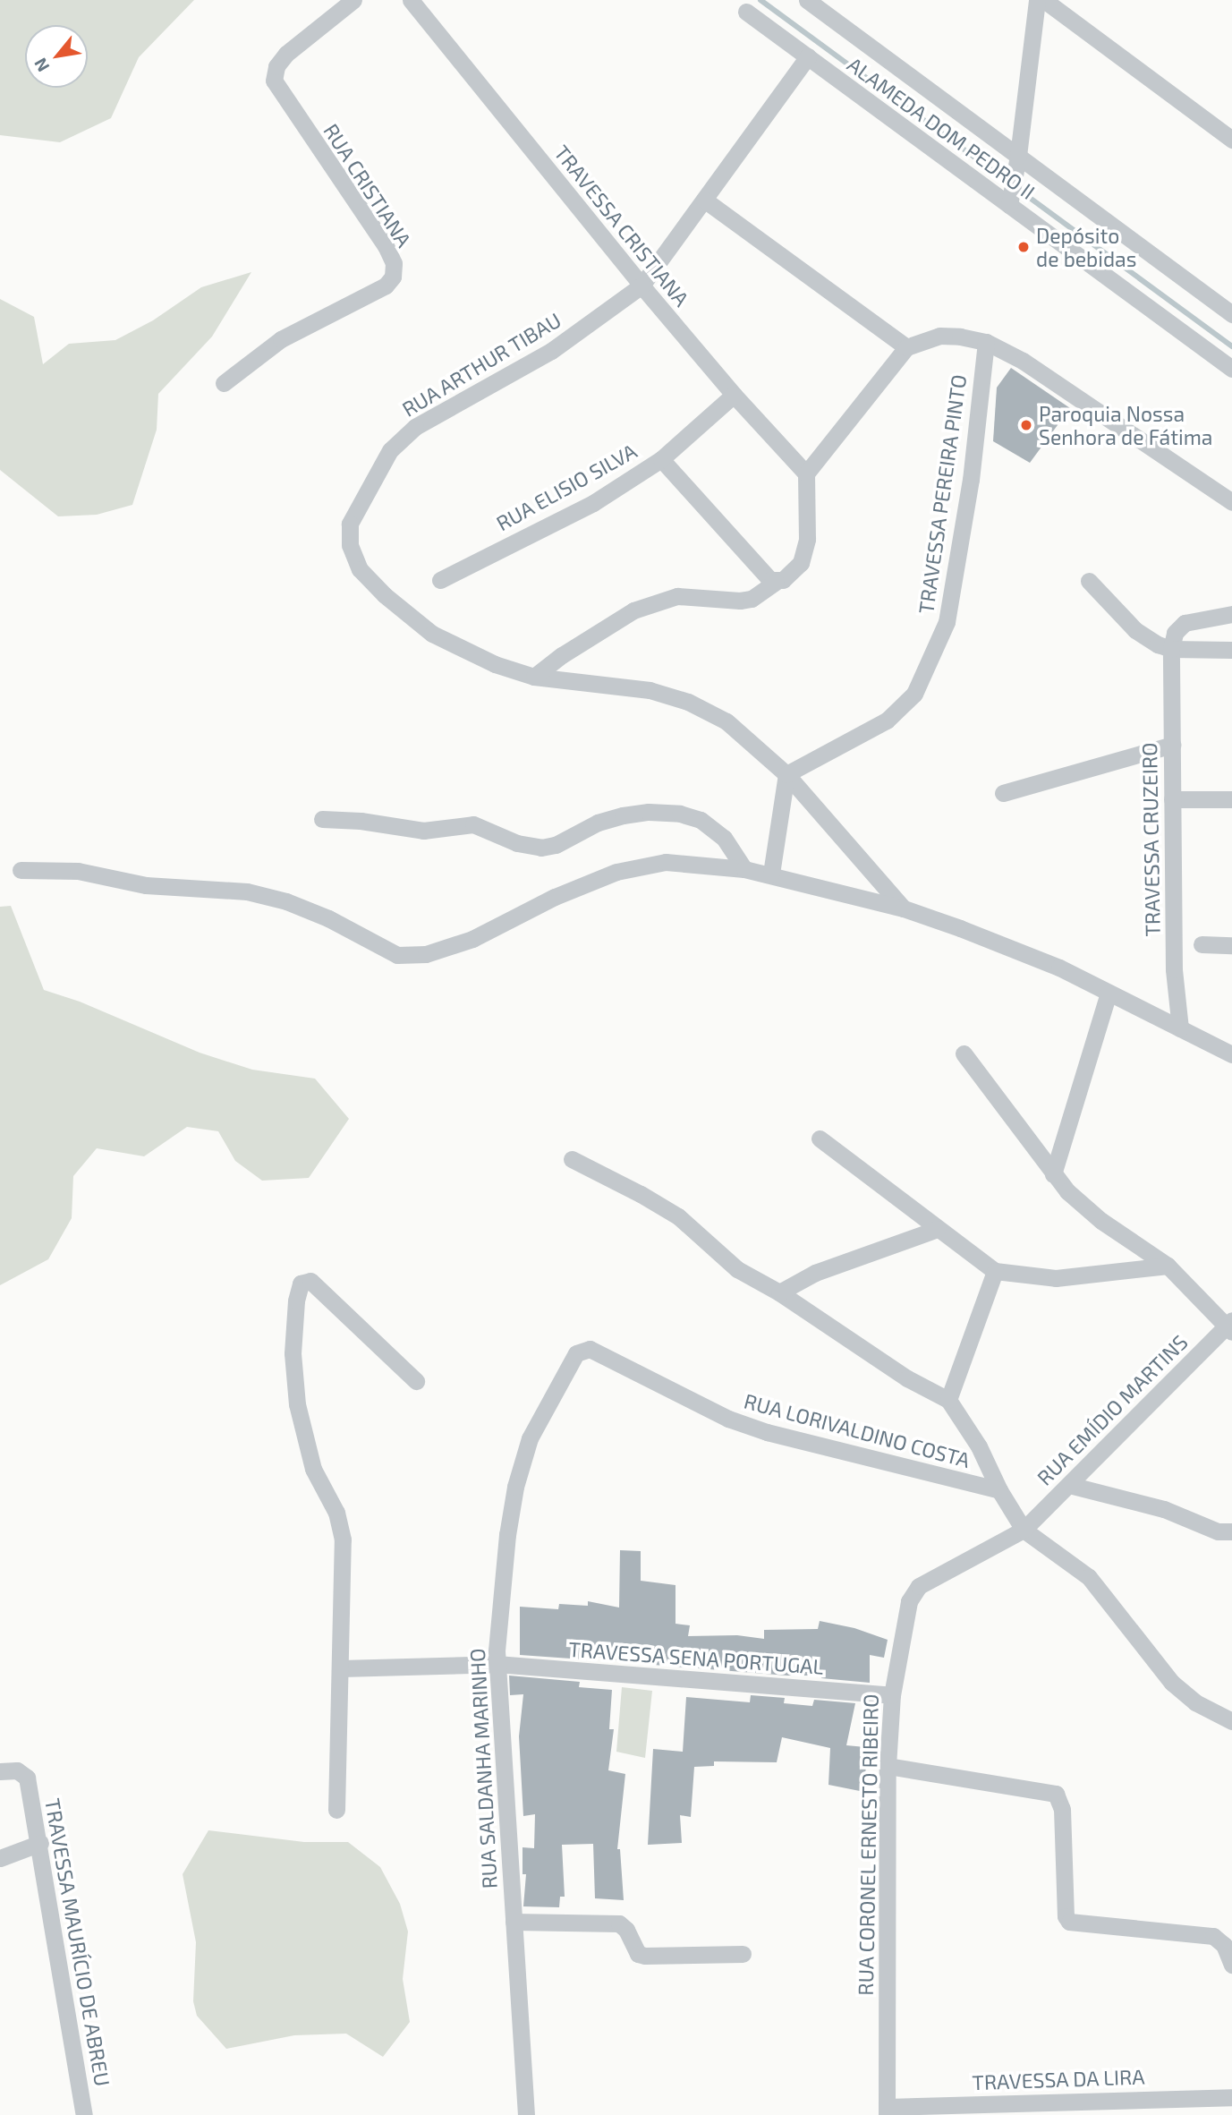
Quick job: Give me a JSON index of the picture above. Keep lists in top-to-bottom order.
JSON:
{
  "streets": {
    "street": [
      "ALAMEDA DOM PEDRO II",
      "RUA CRISTIANA",
      "TRAVESSA CRISTIANA",
      "RUA ARTHUR TIBAU",
      "RUA ELISIO SILVA",
      "TRAVESSA PEREIRA PINTO",
      "TRAVESSA CRUZEIRO",
      "RUA EMÍDIO MARTINS",
      "RUA LORIVALDINO COSTA",
      "TRAVESSA SENA PORTUGAL",
      "RUA SALDANHA MARINHO",
      "RUA CORONEL ERNESTO RIBEIRO",
      "TRAVESSA MAURÍCIO DE ABREU",
      "TRAVESSA DA LIRA"
    ]
  },
  "crossings": [
    ["ALAMEDA DOM PEDRO II", "RUA ARTHUR TIBAU"],
    ["TRAVESSA CRISTIANA", "RUA ARTHUR TIBAU"],
    ["TRAVESSA CRISTIANA", "RUA ELISIO SILVA"],
    ["RUA ARTHUR TIBAU", "TRAVESSA PEREIRA PINTO"],
    ["RUA EMÍDIO MARTINS", "RUA CORONEL ERNESTO RIBEIRO"],
    ["RUA LORIVALDINO COSTA", "RUA SALDANHA MARINHO"],
    ["TRAVESSA SENA PORTUGAL", "RUA SALDANHA MARINHO"],
    ["TRAVESSA SENA PORTUGAL", "RUA CORONEL ERNESTO RIBEIRO"],
    ["RUA CORONEL ERNESTO RIBEIRO", "TRAVESSA DA LIRA"]
  ],
  "places": ["Depósito de bebidas", "Paroquia Nossa Senhora de Fátima"],
  "north": "bottom left"
}
